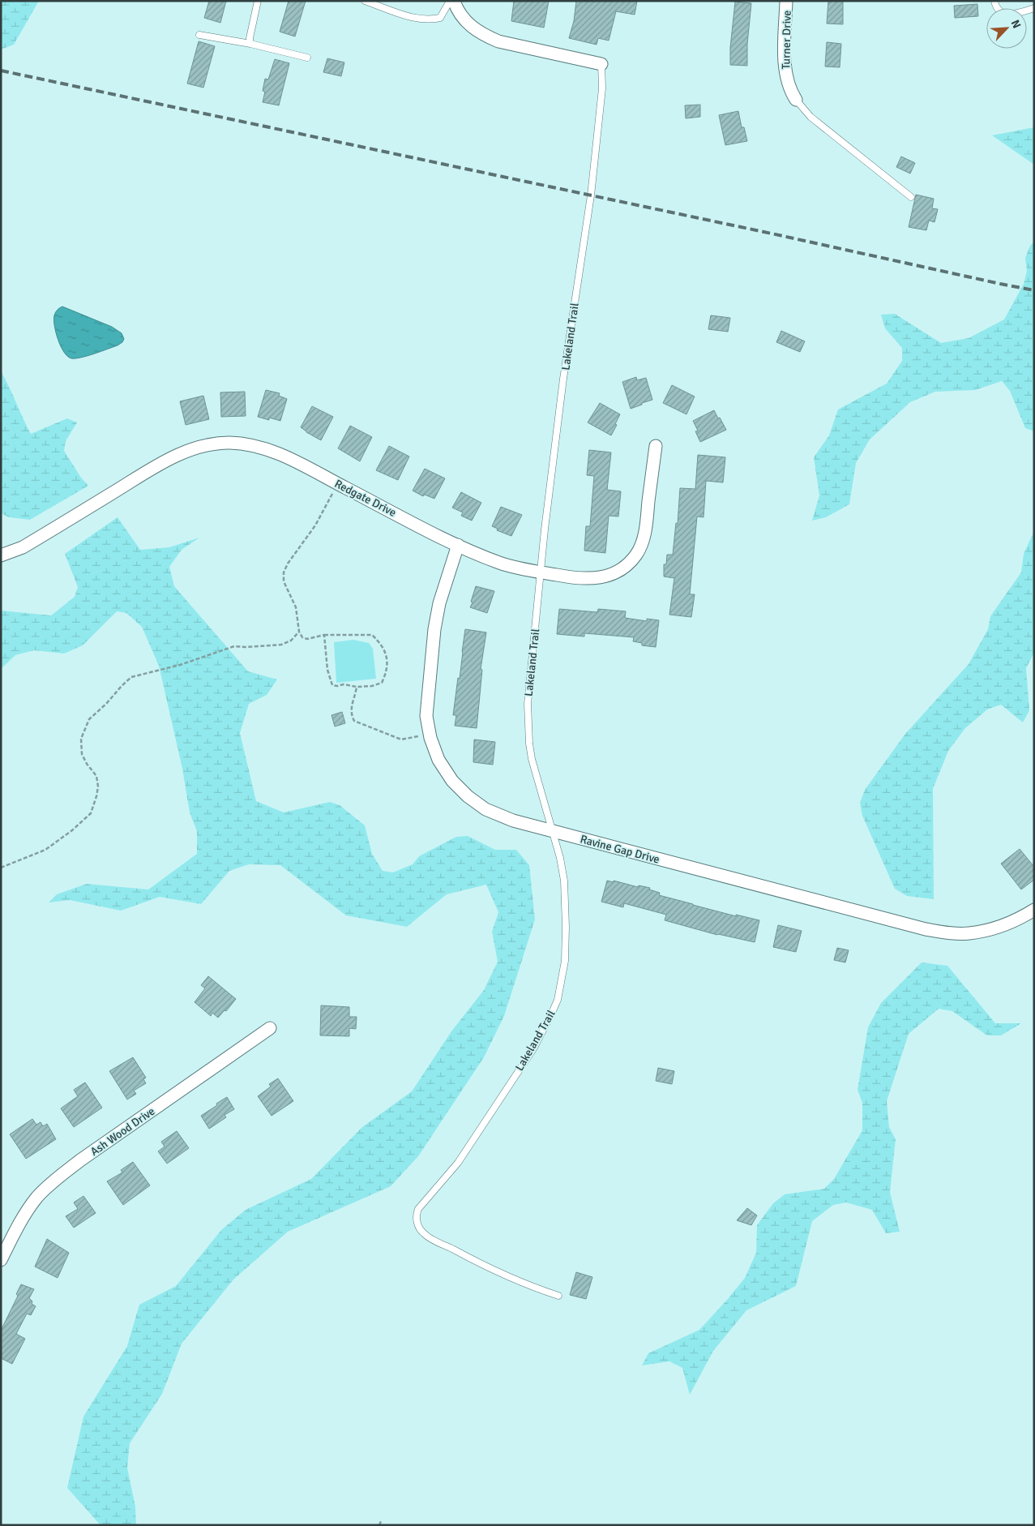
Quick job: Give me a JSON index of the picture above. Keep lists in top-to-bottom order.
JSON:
{
  "streets": {
    "street": [
      "Turner Drive",
      "Lakeland Trail",
      "Redgate Drive",
      "Ravine Gap Drive",
      "Ash Wood Drive"
    ]
  },
  "crossings": [
    ["Lakeland Trail", "Redgate Drive"],
    ["Lakeland Trail", "Ravine Gap Drive"],
    ["Redgate Drive", "Ravine Gap Drive"]
  ],
  "north": "top right"
}
